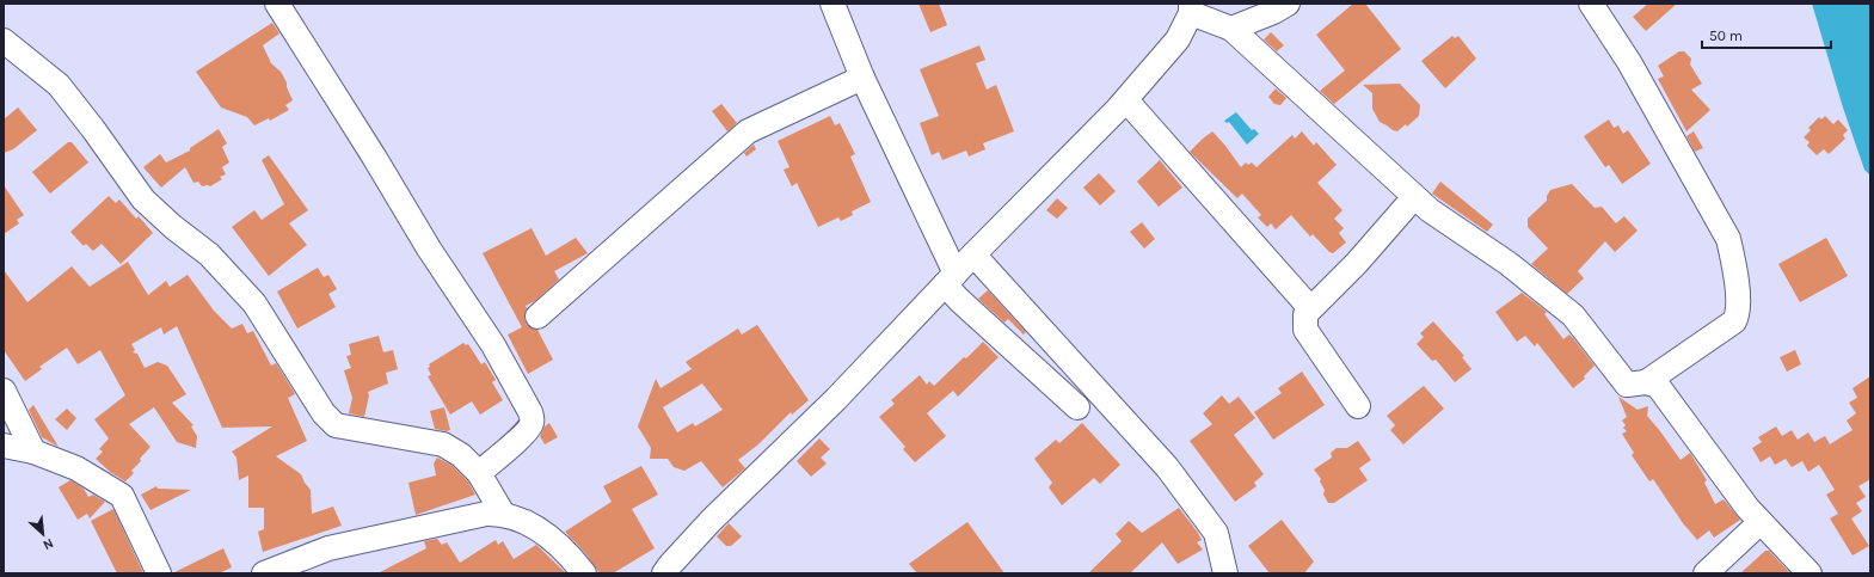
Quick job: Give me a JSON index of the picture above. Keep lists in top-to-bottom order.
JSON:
{
  "scale_bar": "50 m",
  "north": "bottom right"
}
